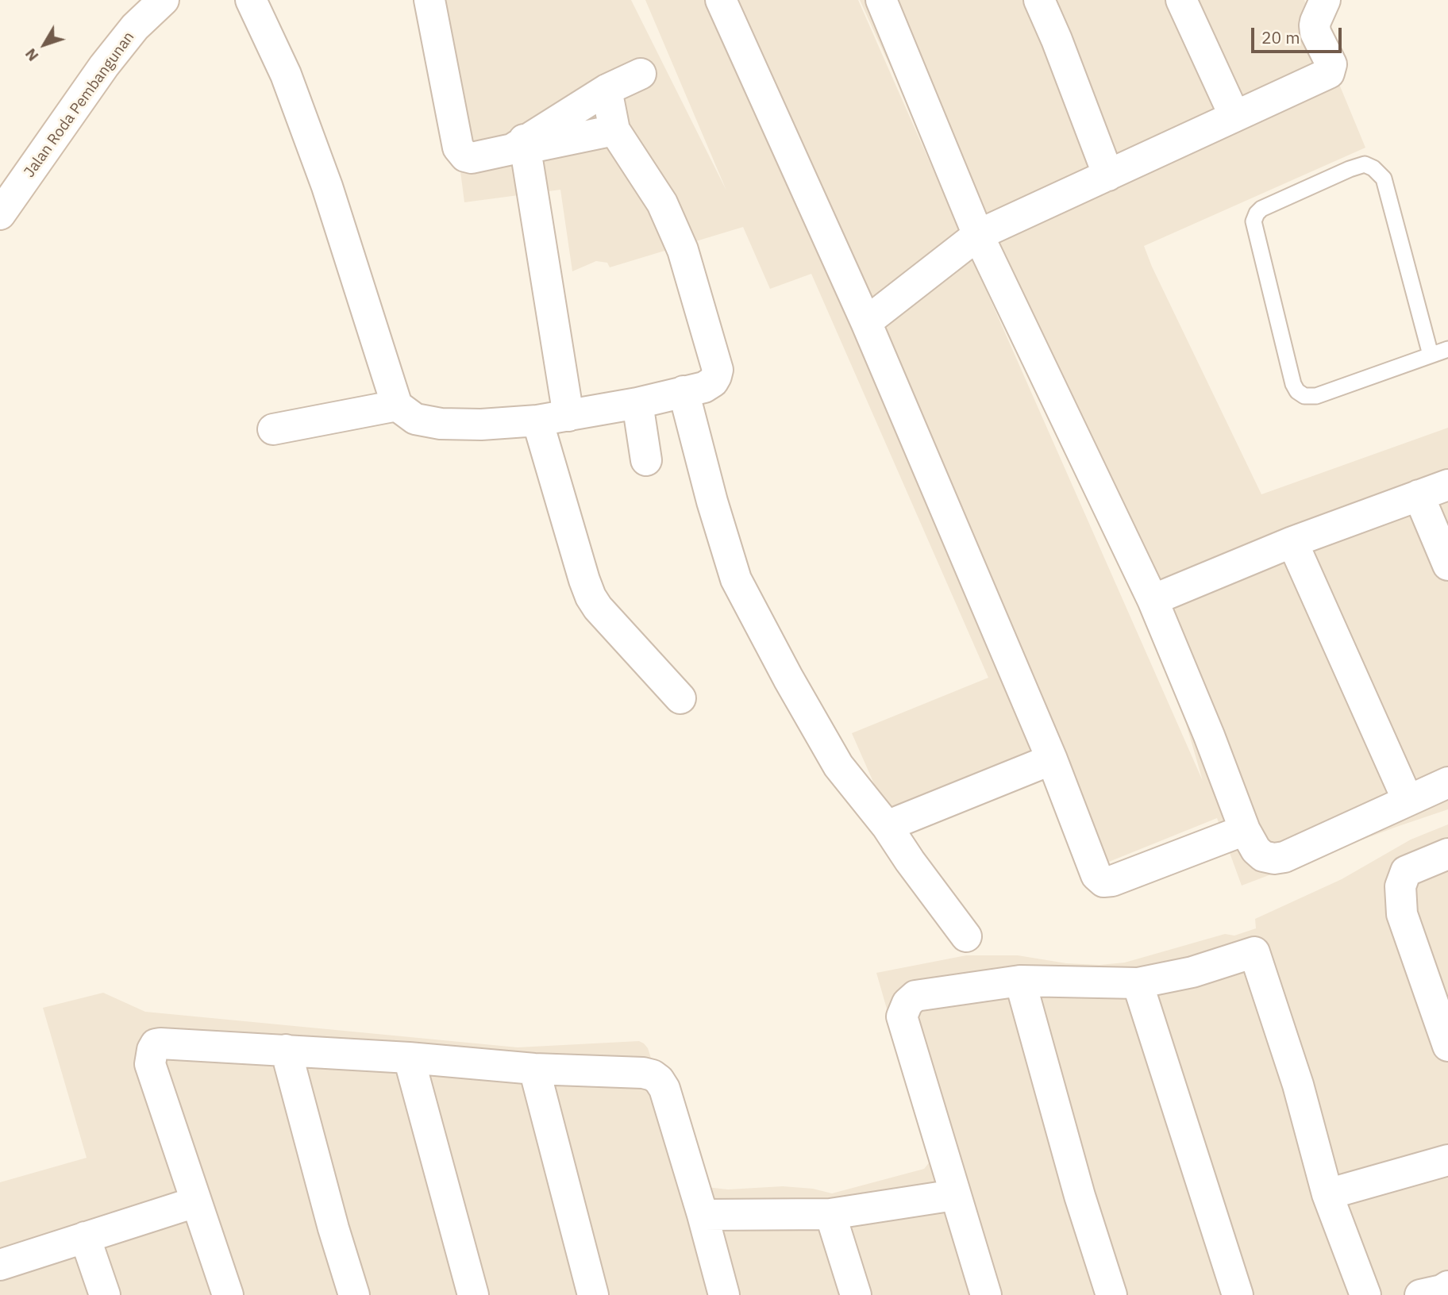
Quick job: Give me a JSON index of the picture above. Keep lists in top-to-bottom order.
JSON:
{
  "streets": {
    "street": ["Jalan Roda Pembangunan"]
  },
  "scale_bar": "20 m",
  "north": "bottom left"
}
